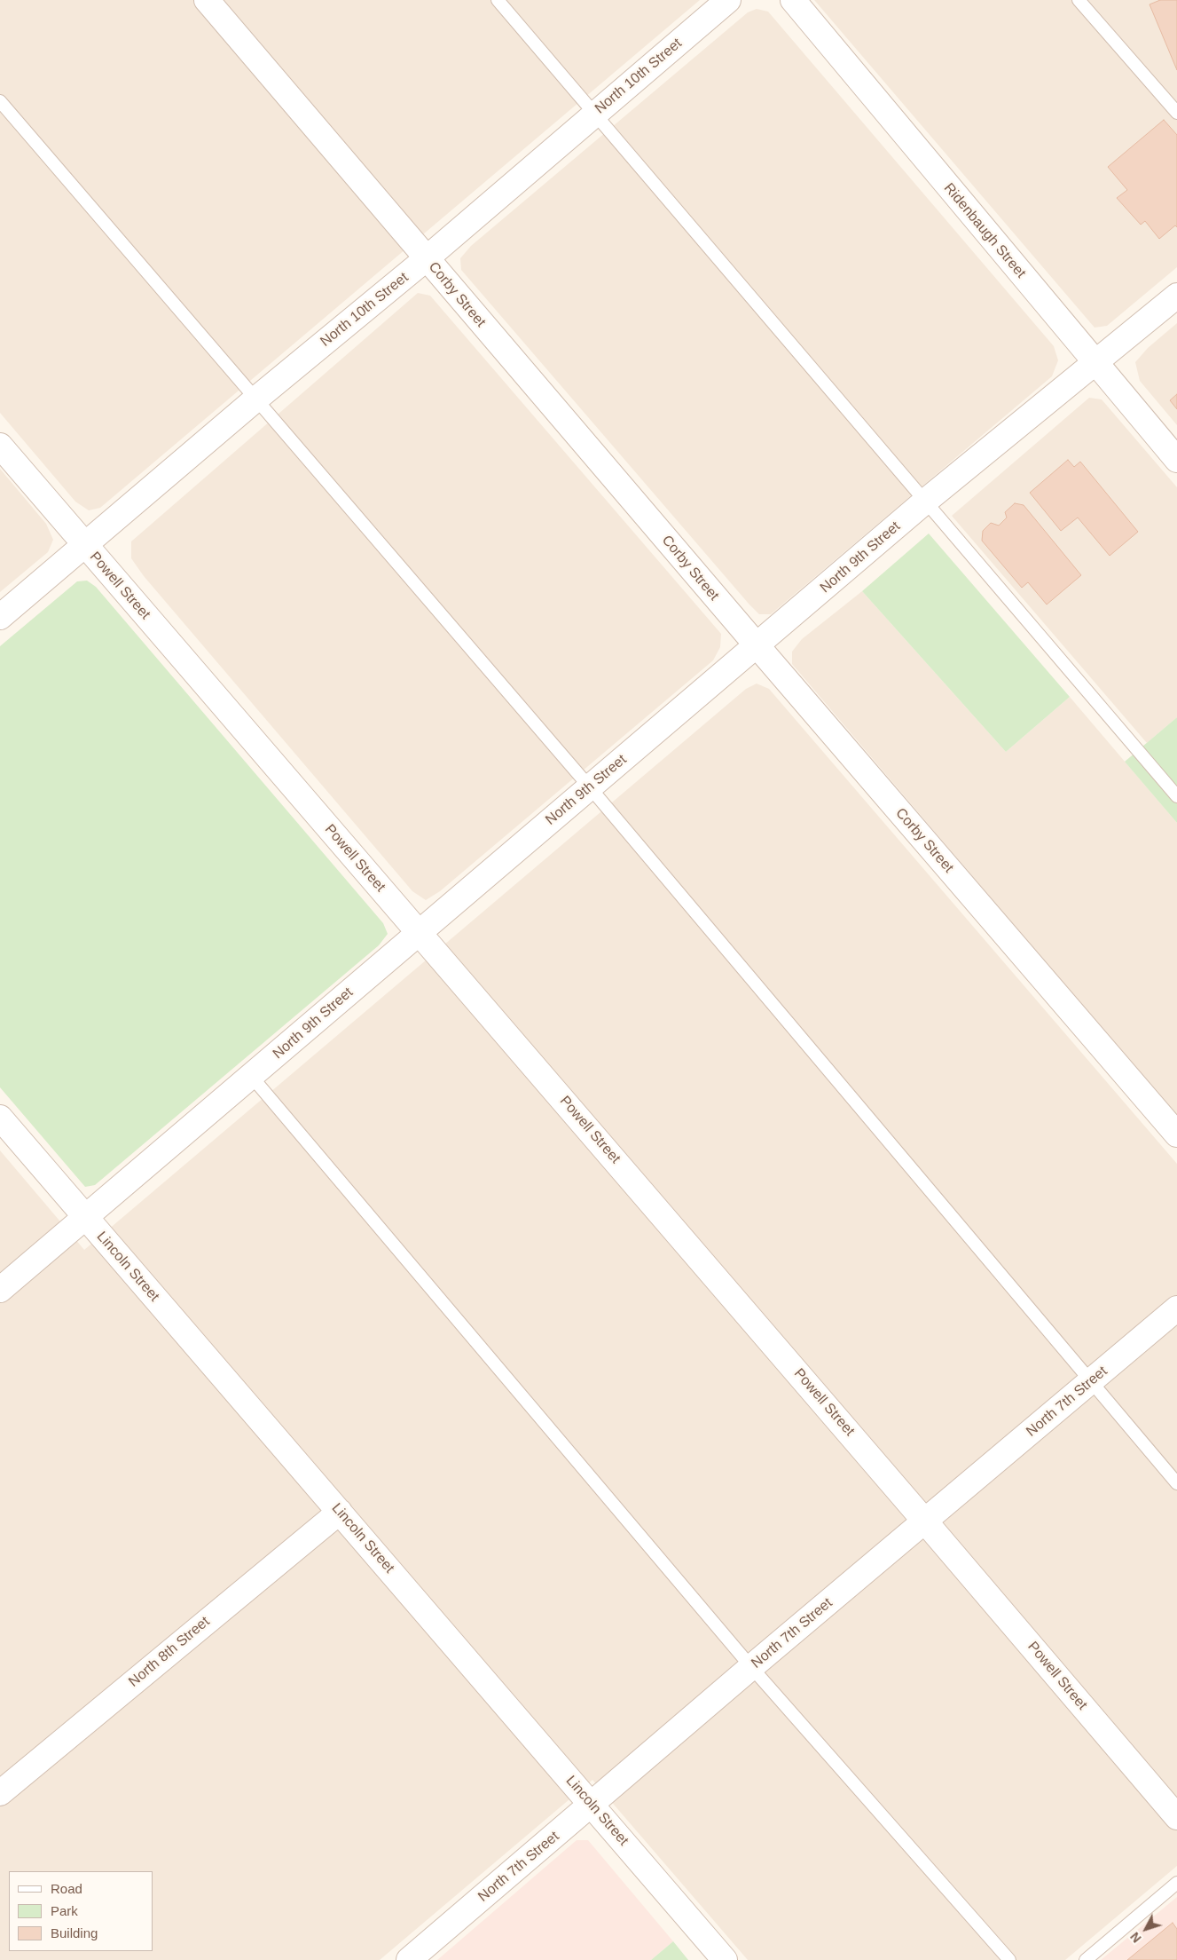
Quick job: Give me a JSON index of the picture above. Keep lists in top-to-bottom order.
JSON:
{
  "streets": {
    "street": [
      "North 10th Street",
      "Ridenbaugh Street",
      "Corby Street",
      "North 9th Street",
      "Powell Street",
      "Lincoln Street",
      "North 7th Street",
      "North 8th Street"
    ]
  },
  "crossings": [
    ["North 10th Street", "Corby Street"],
    ["North 10th Street", "Powell Street"],
    ["Ridenbaugh Street", "North 9th Street"],
    ["Corby Street", "North 9th Street"],
    ["North 9th Street", "Powell Street"],
    ["North 9th Street", "Lincoln Street"],
    ["Powell Street", "North 7th Street"],
    ["Lincoln Street", "North 7th Street"],
    ["Lincoln Street", "North 8th Street"]
  ],
  "legend": ["Road", "Park", "Building"],
  "north": "bottom left"
}
